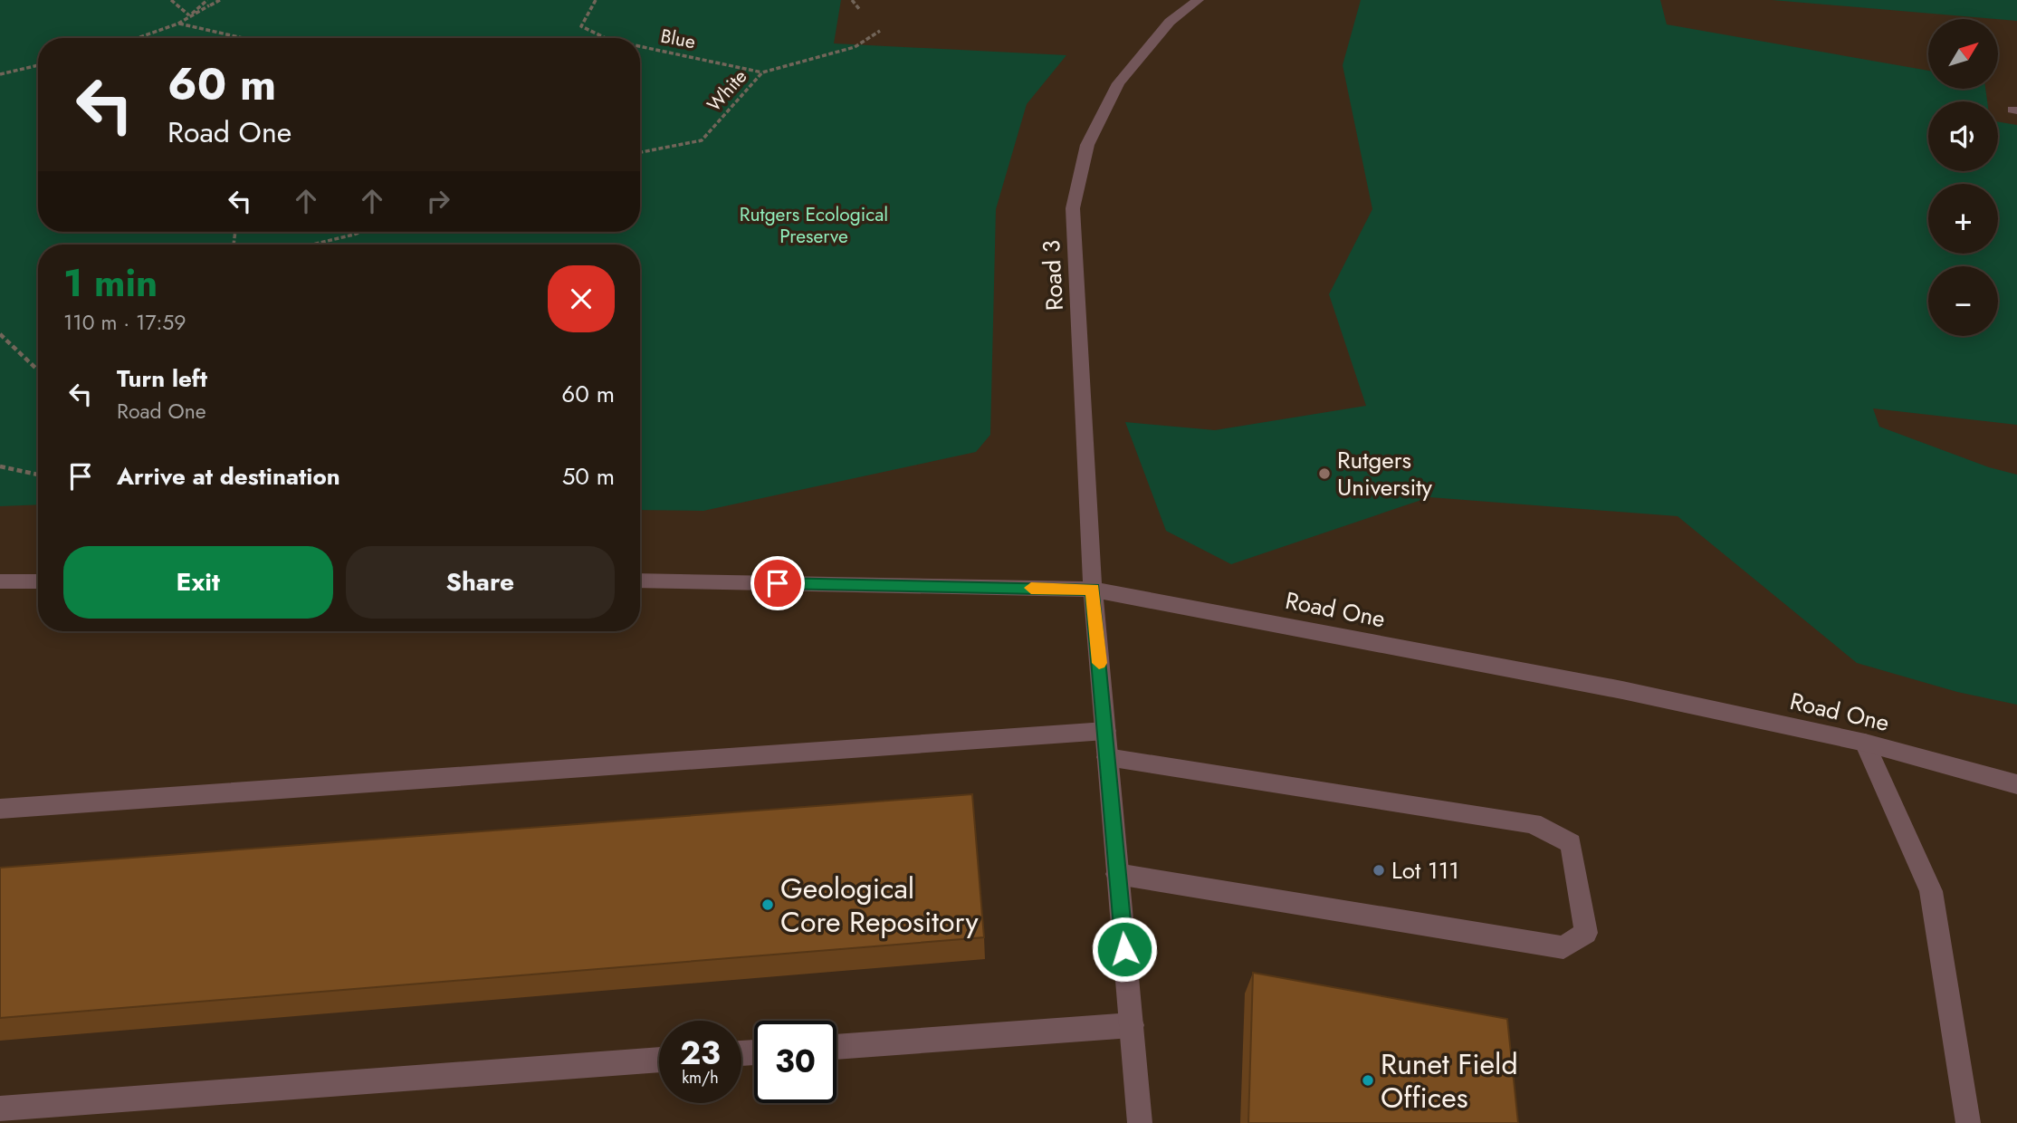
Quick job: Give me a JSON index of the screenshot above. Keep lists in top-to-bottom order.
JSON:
{
  "streets": {
    "street": ["Road 3", "Road One"],
    "path": ["Blue", "White"]
  },
  "crossings": [
    ["Blue", "White"],
    ["Road 3", "Road One"]
  ],
  "parks": ["Rutgers Ecological Preserve"],
  "places": [
    "Rutgers University",
    "Lot 111",
    "Geological Core Repository",
    "Runet Field Offices"
  ],
  "north": "top right",
  "page": {
    "map_buttons": ["+", "−"],
    "turn": ["60 m", "Road One"],
    "heading": ["1 min", "110 m · 17:59"],
    "list": [
      {
        "name": "Turn left",
        "note": "Road One",
        "value": "60 m"
      },
      {
        "name": "Arrive at destination",
        "value": "50 m"
      }
    ],
    "buttons": ["Exit", "Share"],
    "speed": "23 km/h",
    "limit": "30"
  }
}
